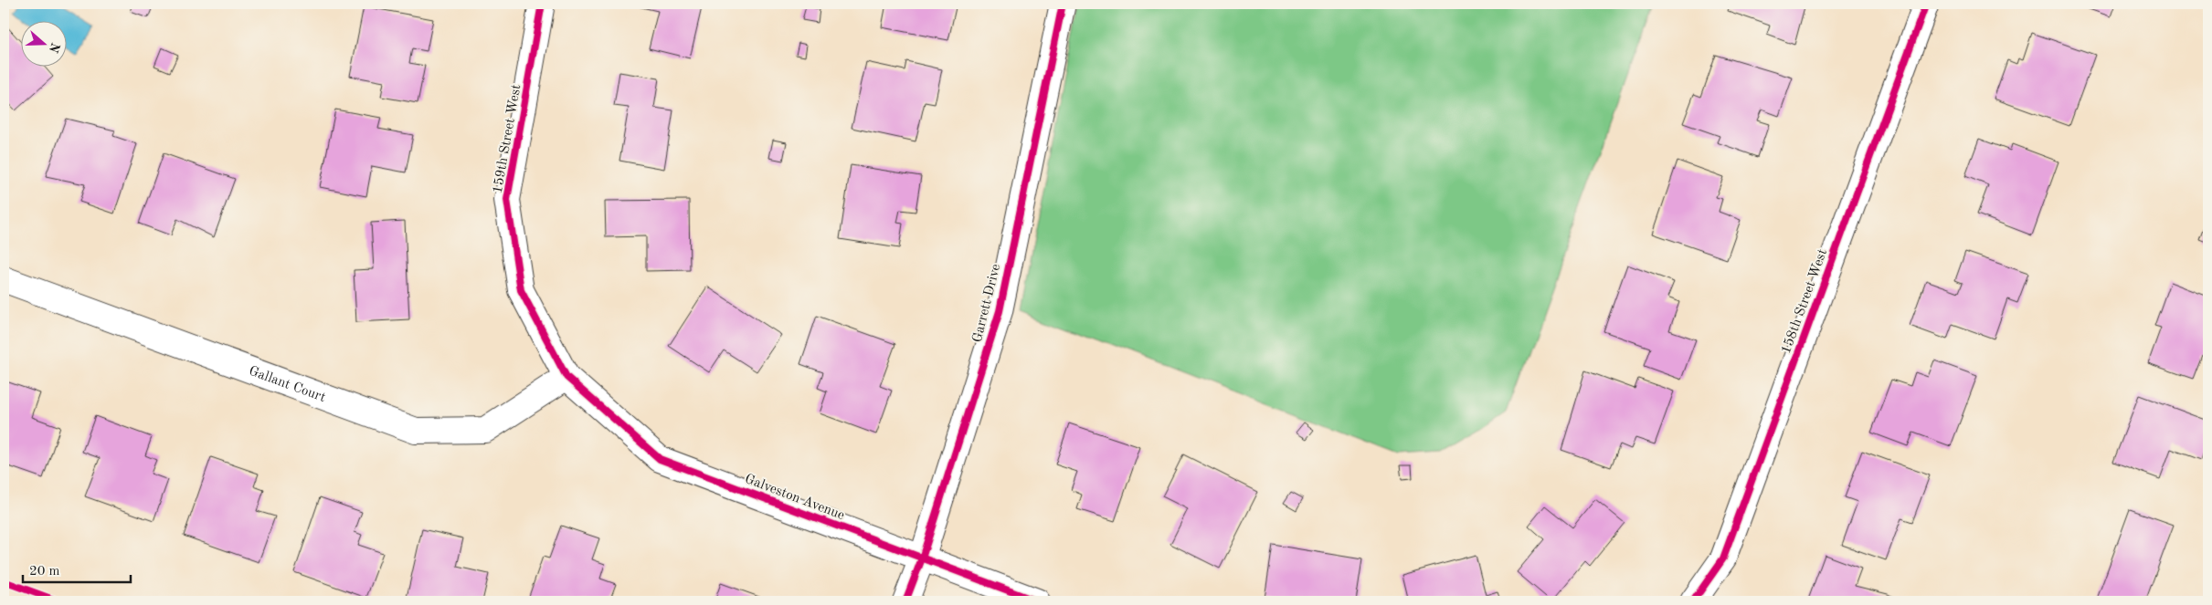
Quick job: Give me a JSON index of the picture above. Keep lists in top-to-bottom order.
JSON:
{
  "streets": {
    "street": [
      "159th Street West",
      "158th Street West",
      "Garrett Drive",
      "Gallant Court",
      "Galveston Avenue"
    ]
  },
  "crossings": [
    ["159th Street West", "Gallant Court"],
    ["159th Street West", "Galveston Avenue"],
    ["Garrett Drive", "Galveston Avenue"],
    ["Gallant Court", "Galveston Avenue"]
  ],
  "scale_bar": "20 m",
  "north": "right"
}
